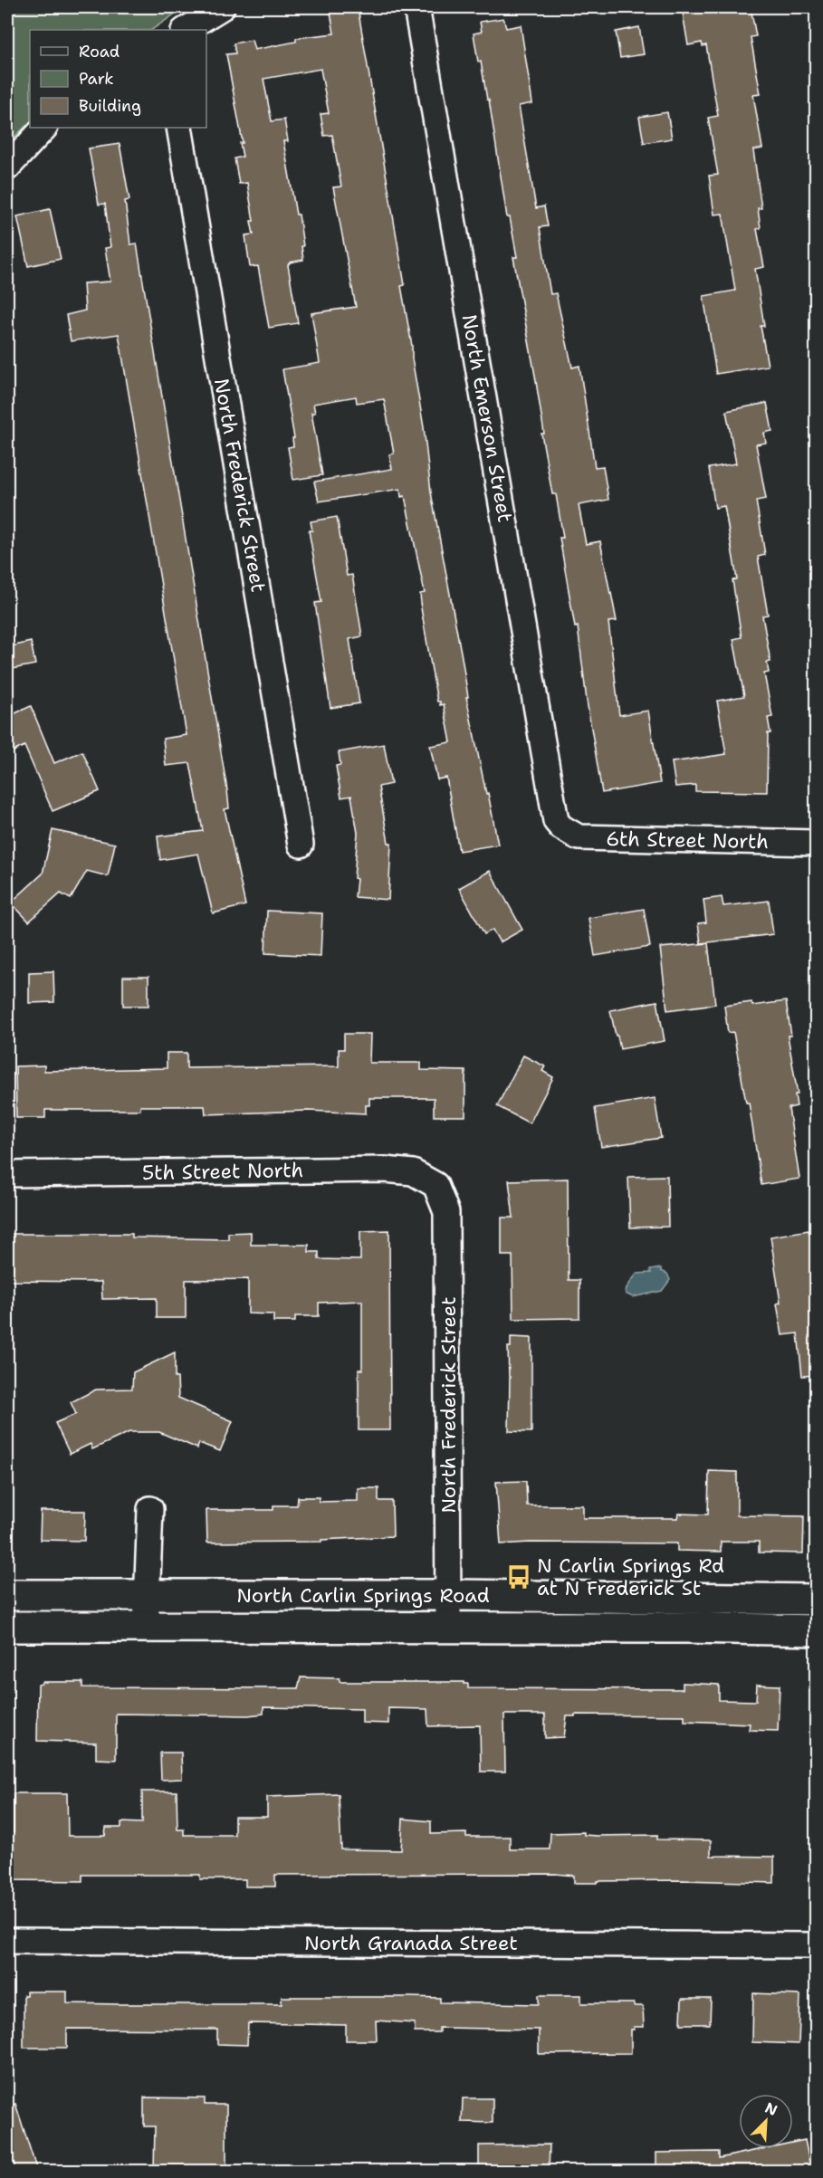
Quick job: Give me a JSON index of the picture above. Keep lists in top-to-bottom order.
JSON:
{
  "streets": {
    "main road": ["North Carlin Springs Road"],
    "street": [
      "North Emerson Street",
      "North Frederick Street",
      "6th Street North",
      "5th Street North",
      "North Granada Street"
    ]
  },
  "crossings": [
    ["North Emerson Street", "6th Street North"],
    ["North Frederick Street", "5th Street North"],
    ["North Frederick Street", "North Carlin Springs Road"]
  ],
  "places": {
    "bus stop": ["N Carlin Springs Rd at N Frederick St"]
  },
  "legend": ["Road", "Park", "Building"],
  "north": "top right"
}
